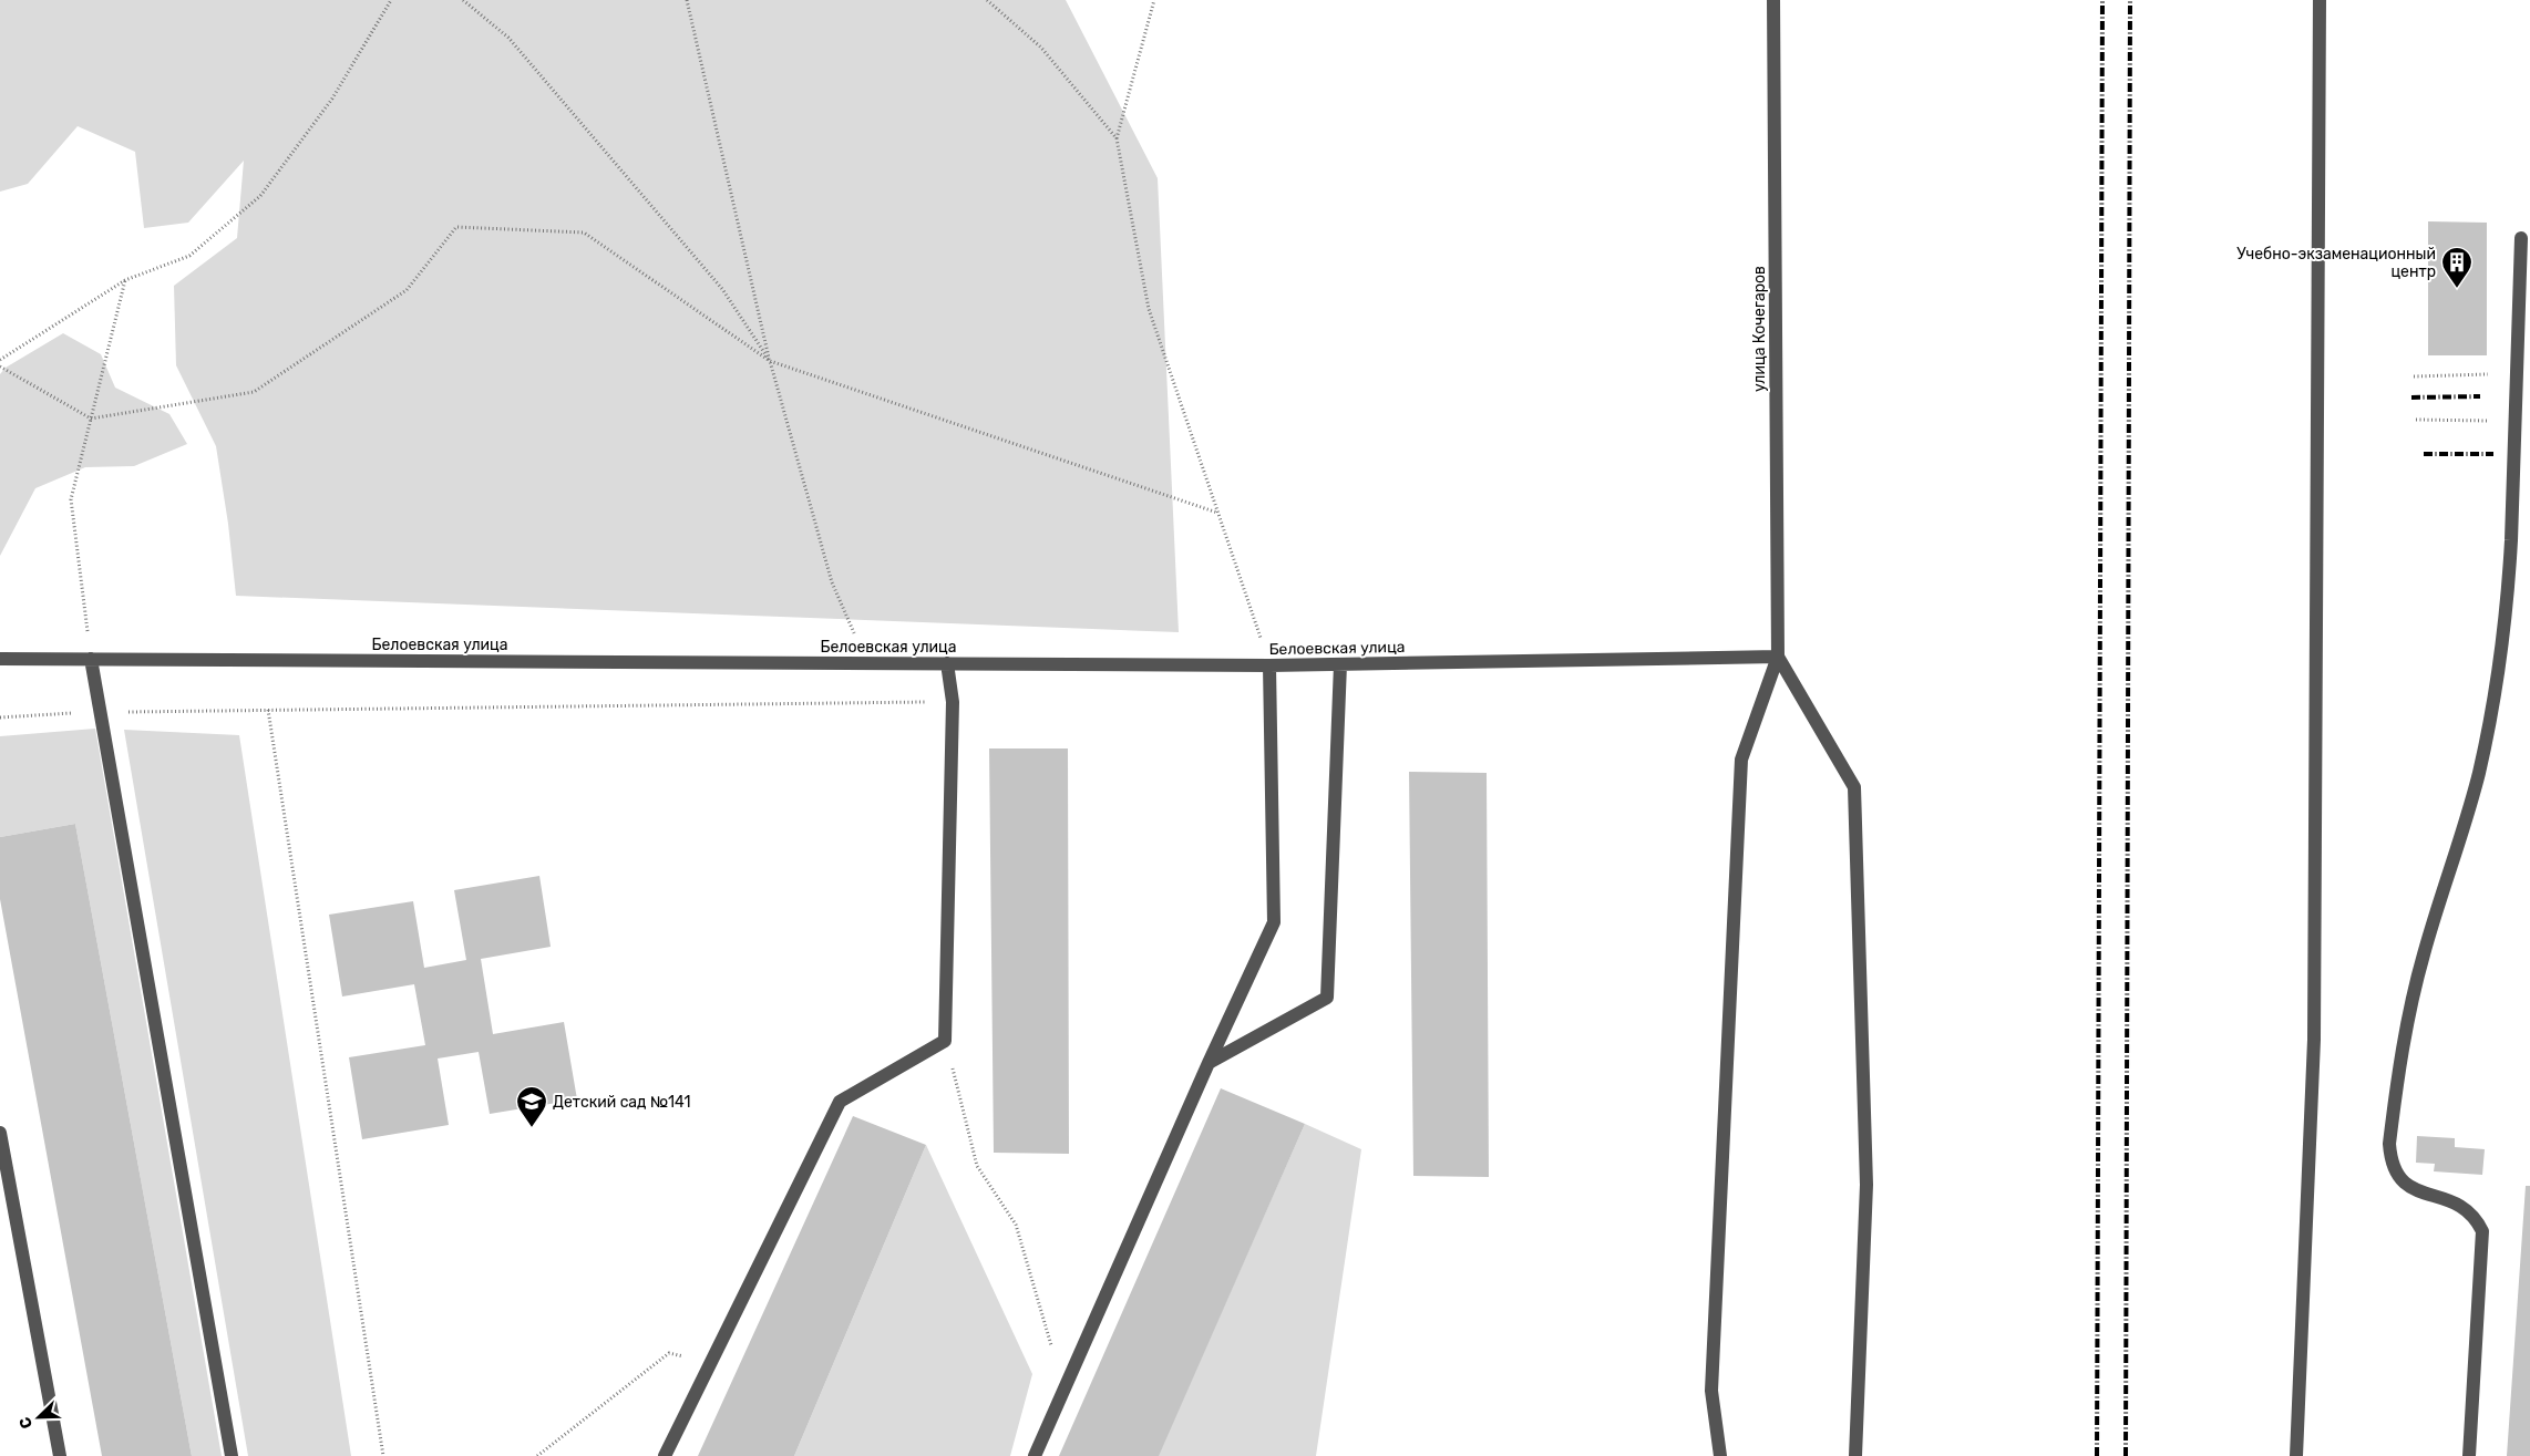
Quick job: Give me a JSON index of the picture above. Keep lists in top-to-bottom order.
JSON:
{
  "streets": {
    "street": ["улица Кочегаров", "Белоевская улица"]
  },
  "crossings": [
    ["улица Кочегаров", "Белоевская улица"]
  ],
  "places": {
    "building": ["Учебно-экзаменационный центр"],
    "school or university": ["Детский сад №141"]
  },
  "north": "bottom left"
}
